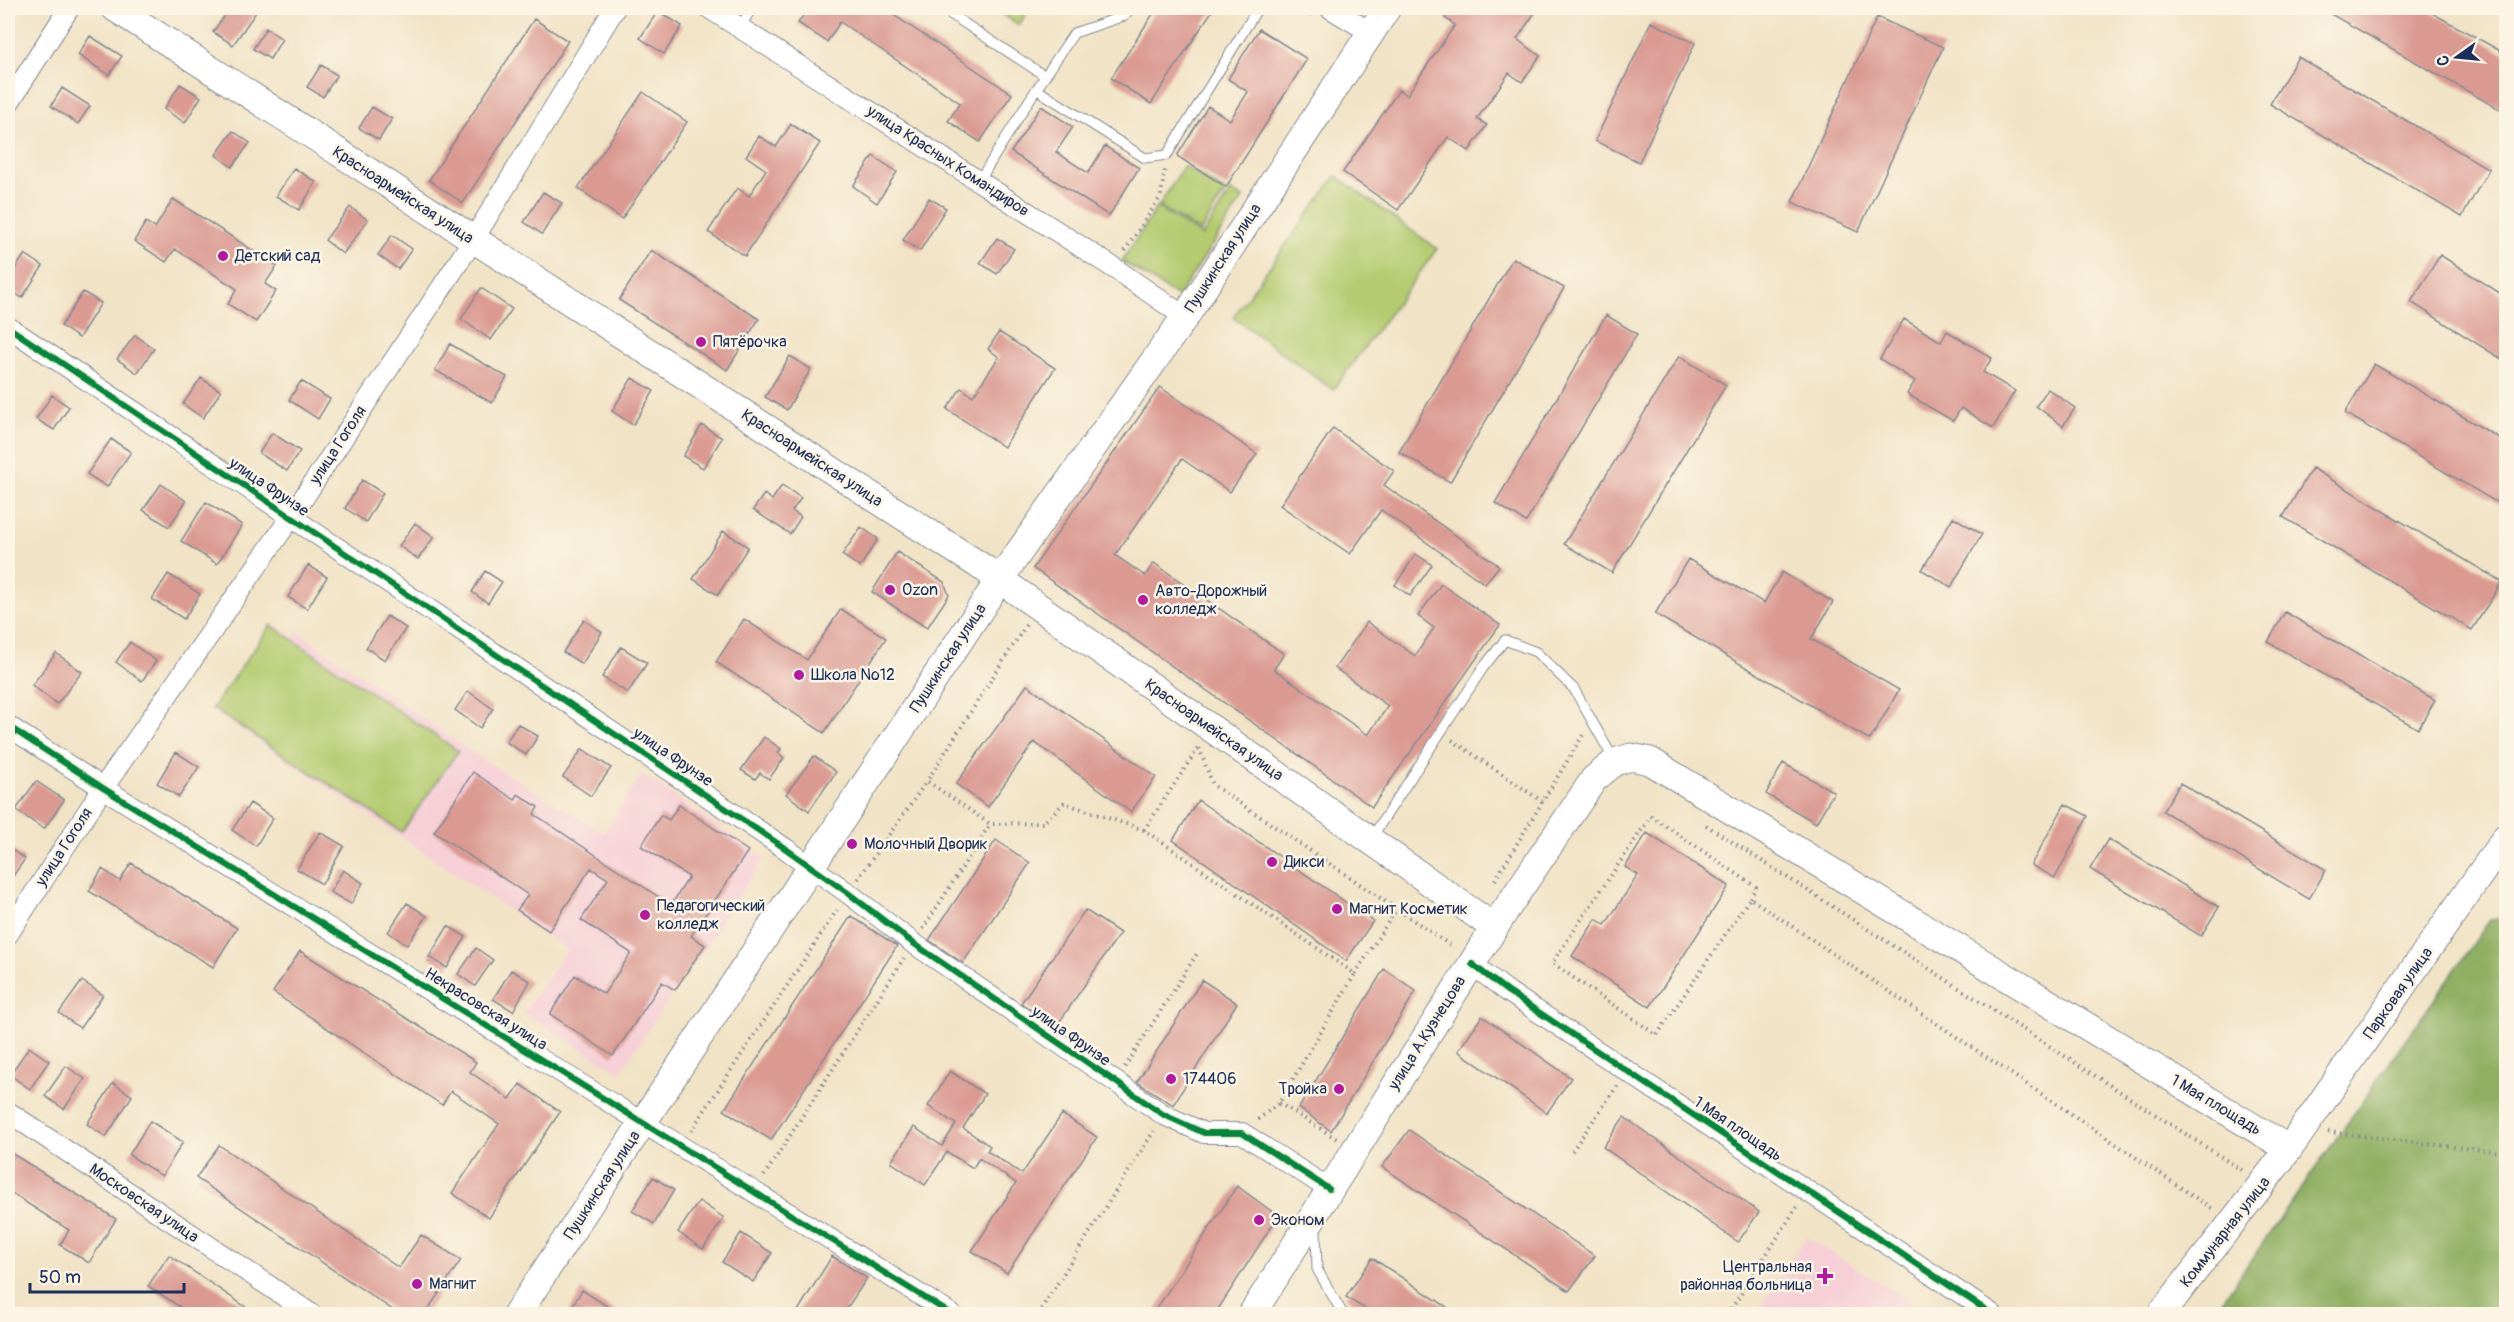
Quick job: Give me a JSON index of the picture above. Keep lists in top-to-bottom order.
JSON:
{
  "streets": {
    "main road": [
      "Красноармейская улица",
      "Пушкинская улица",
      "Парковая улица",
      "улица А.Кузнецова",
      "1 Мая площадь",
      "Коммунарная улица"
    ],
    "street": [
      "улица Красных Командиров",
      "улица Гоголя",
      "улица Фрунзе",
      "Некрасовская улица",
      "Московская улица"
    ]
  },
  "crossings": [
    ["улица Красных Командиров", "Пушкинская улица"],
    ["Красноармейская улица", "Пушкинская улица"],
    ["Красноармейская улица", "улица Гоголя"],
    ["Красноармейская улица", "улица А.Кузнецова"],
    ["Пушкинская улица", "улица Фрунзе"],
    ["Пушкинская улица", "Некрасовская улица"],
    ["улица Гоголя", "улица Фрунзе"],
    ["улица Гоголя", "Некрасовская улица"],
    ["Парковая улица", "1 Мая площадь"],
    ["Парковая улица", "Коммунарная улица"],
    ["улица А.Кузнецова", "1 Мая площадь"],
    ["1 Мая площадь", "Коммунарная улица"]
  ],
  "places": {
    "other": [
      "Детский сад",
      "Пятёрочка",
      "Ozon",
      "Авто-Дорожный колледж",
      "Школа №12",
      "Молочный Дворик",
      "Дикси",
      "Магнит Косметик",
      "Педагогический колледж",
      "174406",
      "Тройка",
      "Эконом",
      "Магнит"
    ],
    "health": ["Центральная районная больница"]
  },
  "scale_bar": "50 m",
  "north": "left"
}
